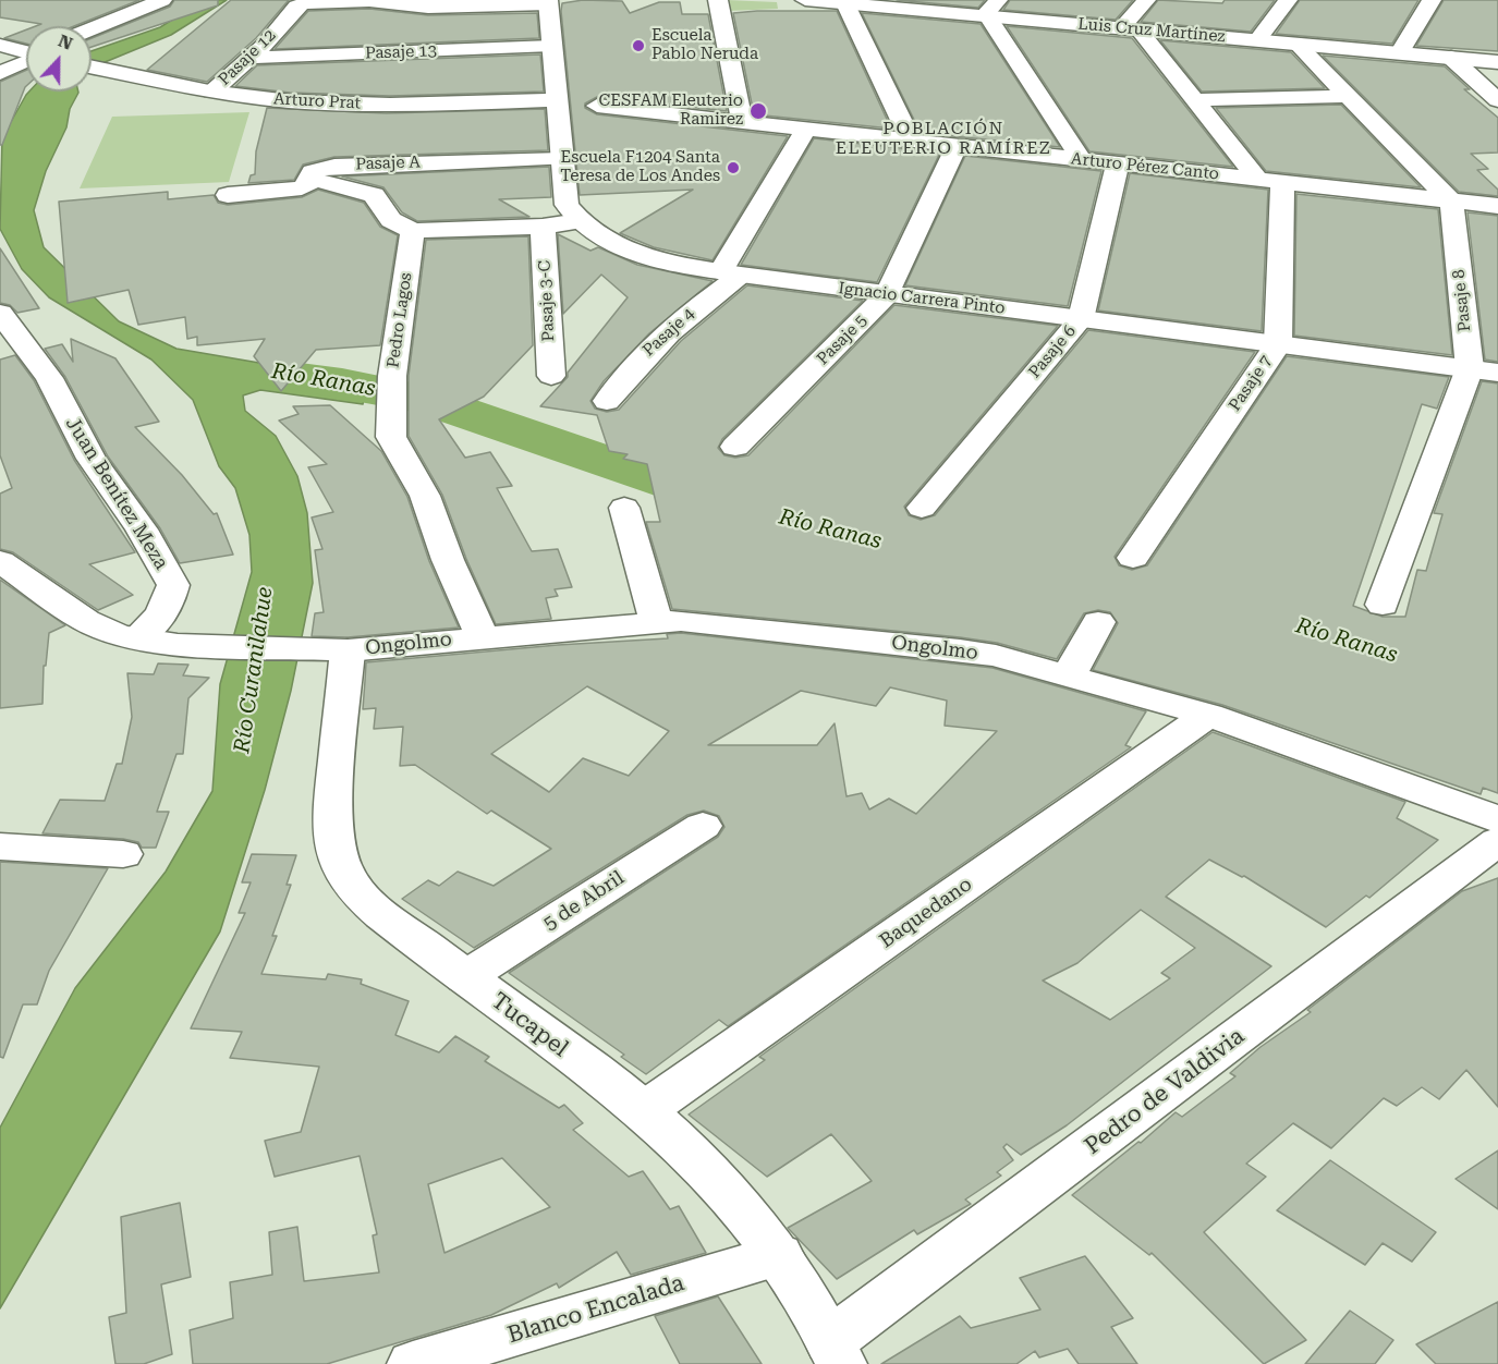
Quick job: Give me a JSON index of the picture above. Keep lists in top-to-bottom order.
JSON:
{
  "streets": {
    "street": [
      "Luis Cruz Martínez",
      "Pasaje 13",
      "Pasaje 12",
      "Arturo Prat",
      "Pasaje A",
      "Arturo Pérez Canto",
      "Ignacio Carrera Pinto",
      "Pasaje 3-C",
      "Pasaje 8",
      "Pedro Lagos",
      "Pasaje 4",
      "Pasaje 5",
      "Pasaje 6",
      "Pasaje 7",
      "Juan Benítez Meza",
      "Ongolmo",
      "5 de Abril",
      "Baquedano",
      "Tucapel",
      "Pedro de Valdivia",
      "Blanco Encalada"
    ]
  },
  "crossings": [
    ["Pasaje 13", "Pasaje 12"],
    ["Pasaje 12", "Arturo Prat"],
    ["Pasaje A", "Pedro Lagos"],
    ["Arturo Pérez Canto", "Pasaje 8"],
    ["Arturo Pérez Canto", "Pasaje 4"],
    ["Arturo Pérez Canto", "Pasaje 5"],
    ["Arturo Pérez Canto", "Pasaje 6"],
    ["Arturo Pérez Canto", "Pasaje 7"],
    ["Ignacio Carrera Pinto", "Pasaje 8"],
    ["Ignacio Carrera Pinto", "Pasaje 4"],
    ["Ignacio Carrera Pinto", "Pasaje 5"],
    ["Ignacio Carrera Pinto", "Pasaje 6"],
    ["Ignacio Carrera Pinto", "Pasaje 7"],
    ["Pedro Lagos", "Ongolmo"],
    ["Juan Benítez Meza", "Ongolmo"],
    ["Ongolmo", "Baquedano"],
    ["Ongolmo", "Tucapel"],
    ["5 de Abril", "Tucapel"],
    ["Baquedano", "Tucapel"],
    ["Tucapel", "Pedro de Valdivia"],
    ["Tucapel", "Blanco Encalada"]
  ],
  "districts": ["POBLACIÓN ELEUTERIO RAMÍREZ"],
  "water": ["Río Ranas", "Río Curanilahue"],
  "places": ["Escuela Pablo Neruda", "CESFAM Eleuterio Ramirez", "Escuela F1204 Santa Teresa de Los Andes"],
  "north": "top"
}
